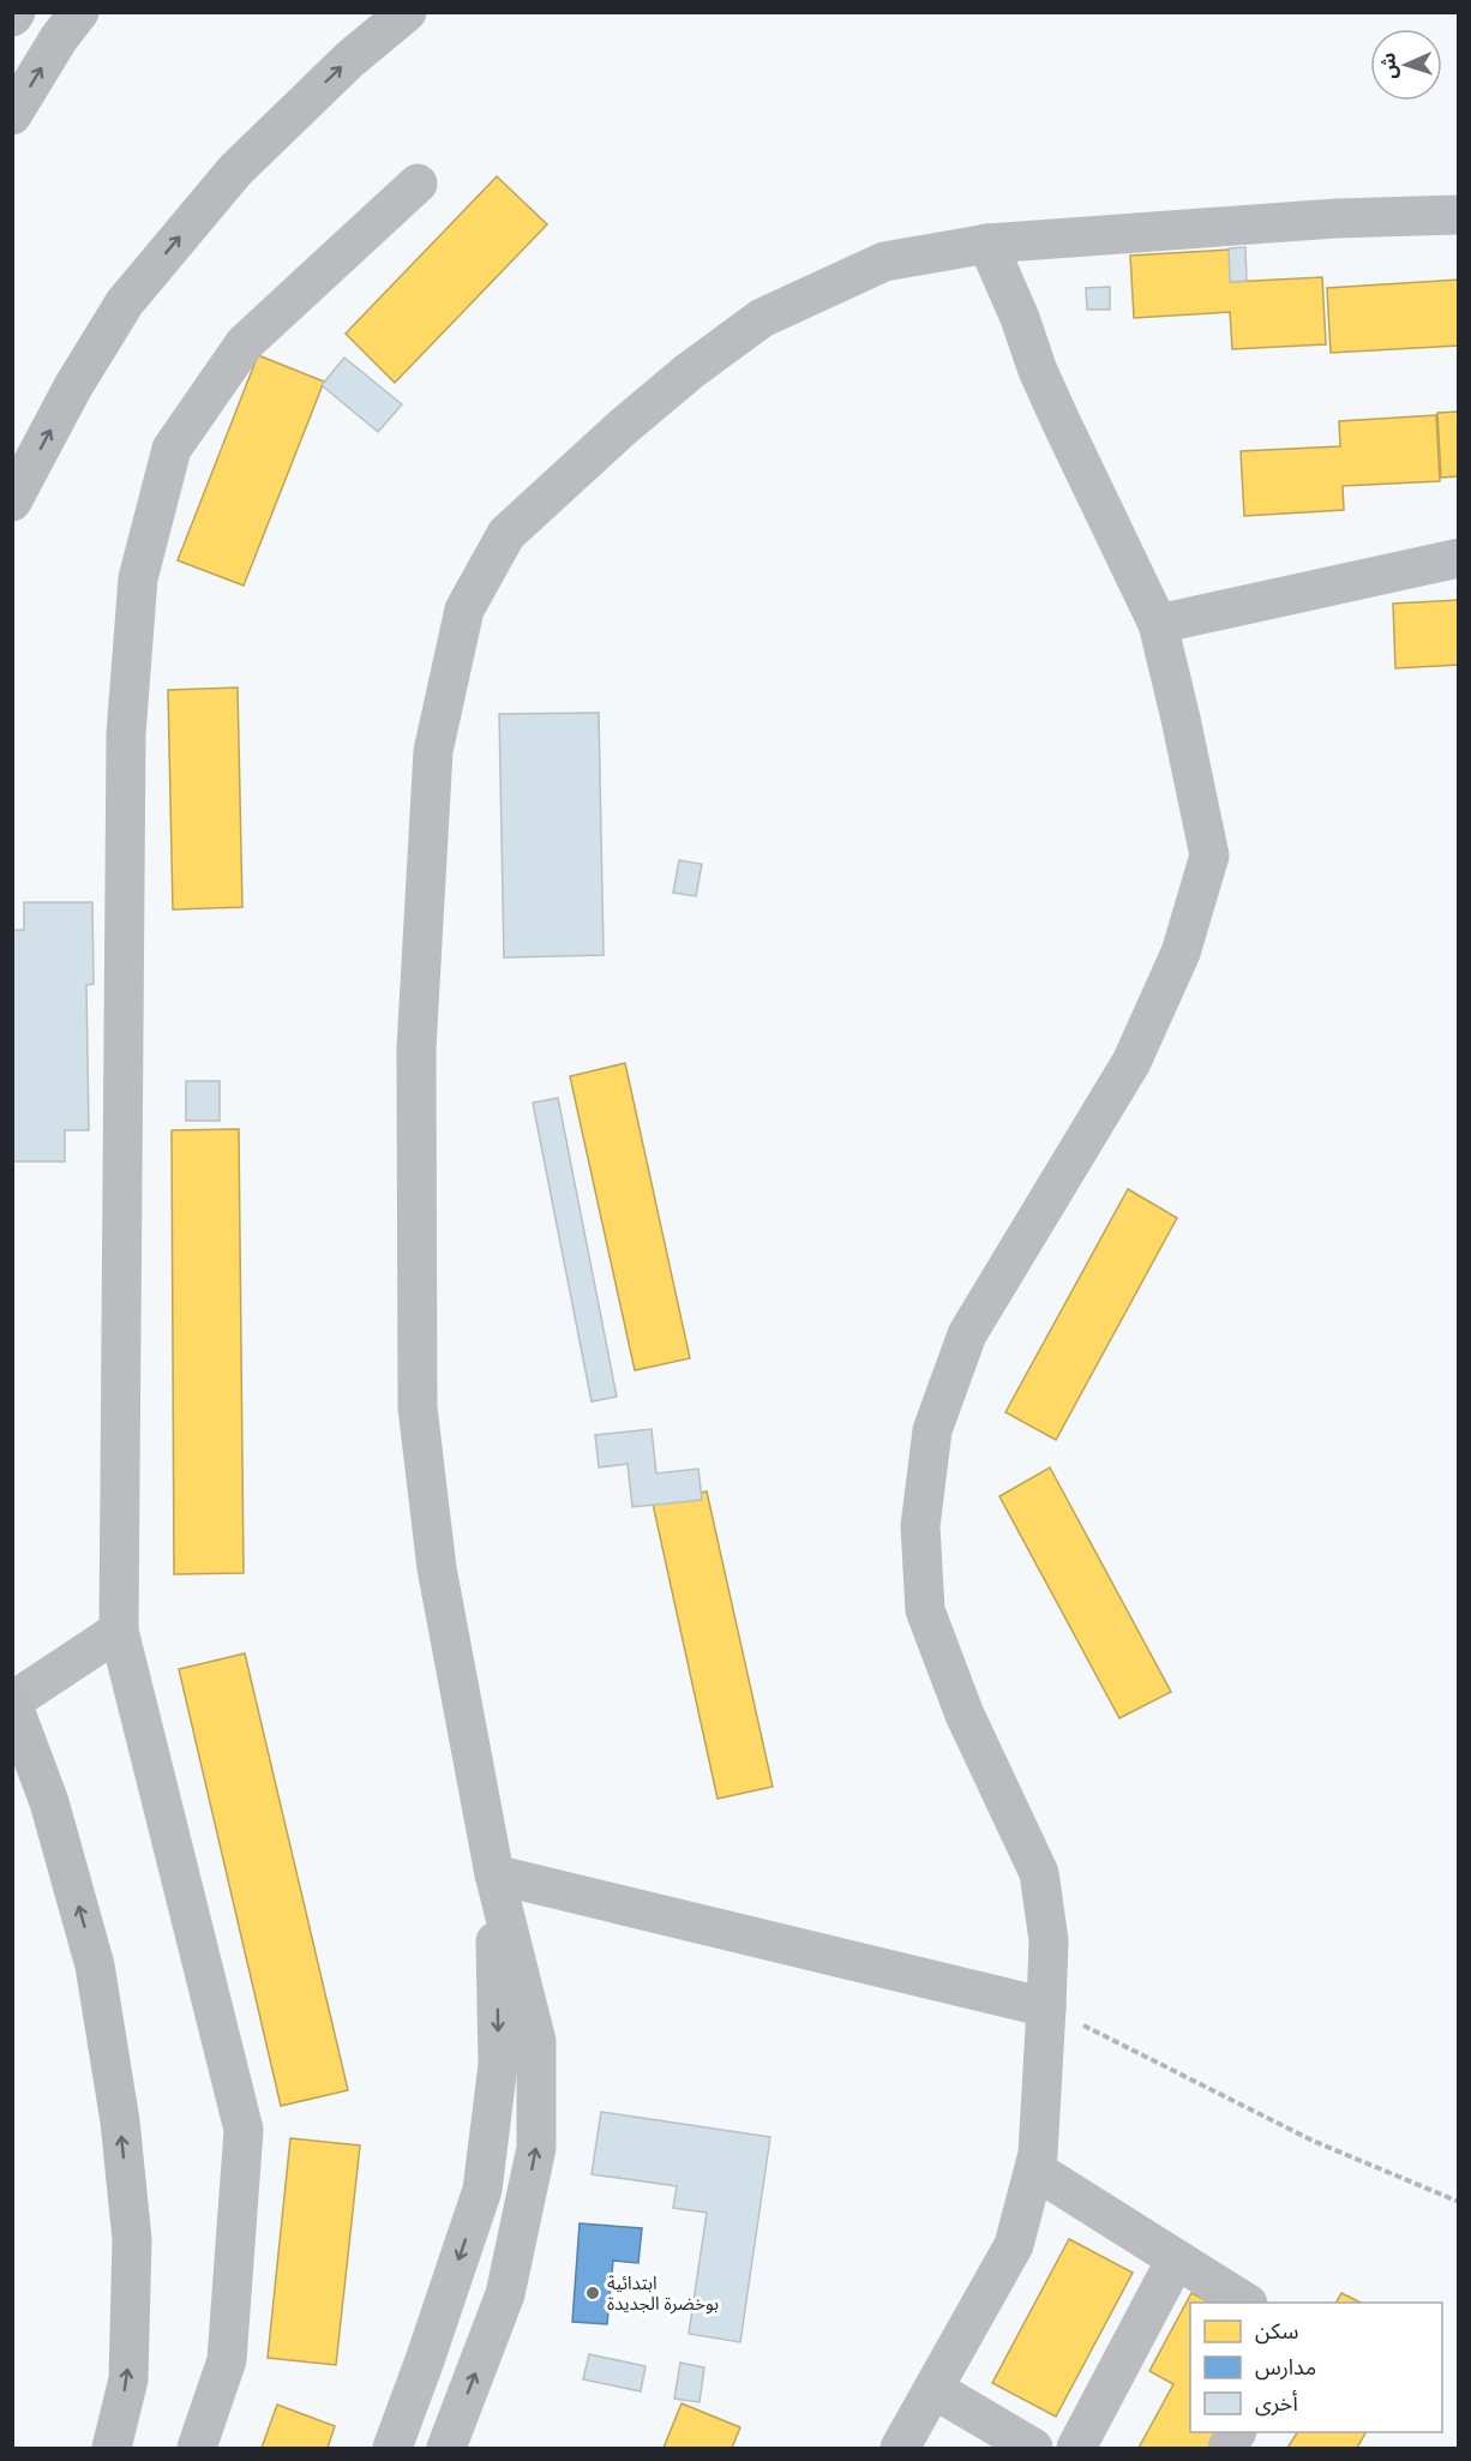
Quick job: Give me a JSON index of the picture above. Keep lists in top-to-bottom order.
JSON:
{
  "places": ["ابتدائية بوخضرة الجديدة"],
  "legend": ["سكن", "مدارس", "أخرى"],
  "north": "left"
}
